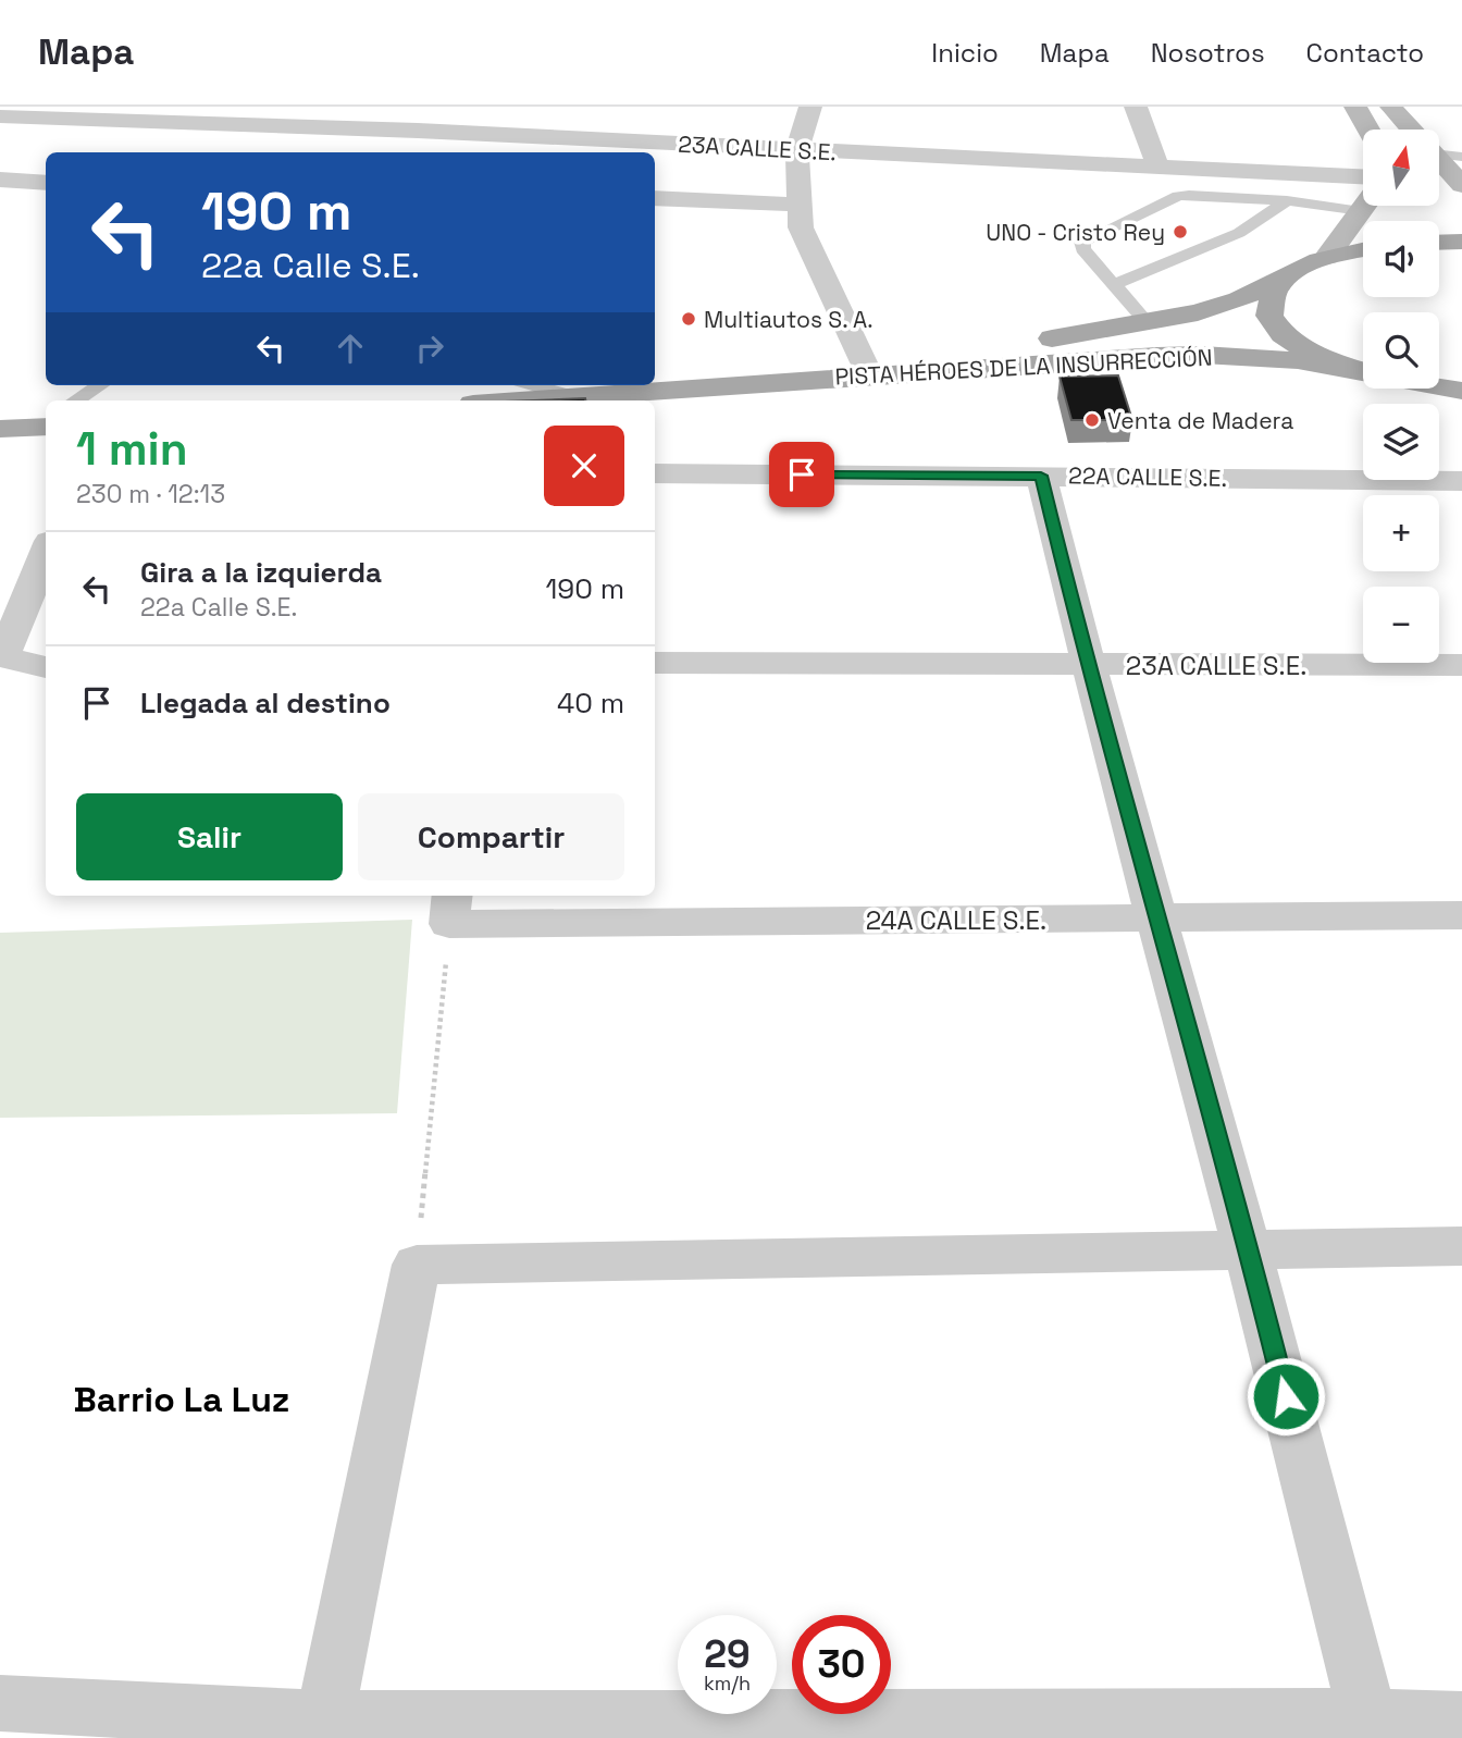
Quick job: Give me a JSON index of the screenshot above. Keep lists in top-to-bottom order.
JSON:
{
  "streets": {
    "main road": ["PISTA HÉROES DE LA INSURRECCIÓN"],
    "street": ["23A CALLE S.E.", "22A CALLE S.E.", "24A CALLE S.E."]
  },
  "districts": ["Barrio La Luz"],
  "places": ["UNO - Cristo Rey", "Multiautos S. A.", "Venta de Madera"],
  "north": "top",
  "page": {
    "header": "Mapa",
    "nav": [
      "Inicio",
      "Mapa",
      "Nosotros",
      "Contacto"
    ],
    "map_buttons": ["+", "−"],
    "turn": ["190 m", "22a Calle S.E."],
    "heading": ["1 min", "230 m · 12:13"],
    "list": [
      {
        "name": "Gira a la izquierda",
        "note": "22a Calle S.E.",
        "value": "190 m"
      },
      {
        "name": "Llegada al destino",
        "value": "40 m"
      }
    ],
    "buttons": ["Salir", "Compartir"],
    "speed": "29 km/h",
    "limit": "30"
  }
}
